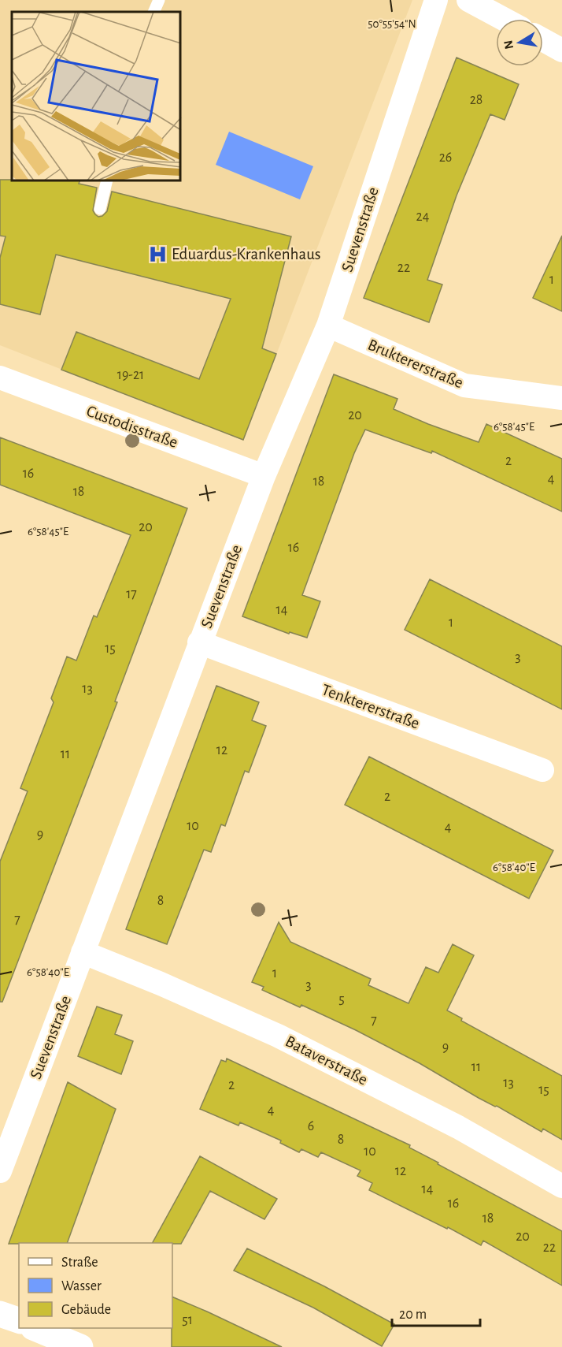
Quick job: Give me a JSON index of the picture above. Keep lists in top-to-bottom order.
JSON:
{
  "streets": {
    "street": [
      "Suevenstraße",
      "Bruktererstraße",
      "Custodisstraße",
      "Tenktererstraße",
      "Bataverstraße"
    ]
  },
  "crossings": [
    ["Suevenstraße", "Bruktererstraße"],
    ["Suevenstraße", "Custodisstraße"],
    ["Suevenstraße", "Tenktererstraße"],
    ["Suevenstraße", "Bataverstraße"]
  ],
  "places": {
    "hospital": ["Eduardus-Krankenhaus"]
  },
  "house_numbers": [
    "28",
    "26",
    "24",
    "22",
    "1",
    "19-21",
    "20",
    "2",
    "16",
    "4",
    "18",
    "18",
    "20",
    "16",
    "17",
    "14",
    "1",
    "15",
    "3",
    "13",
    "12",
    "11",
    "2",
    "10",
    "4",
    "9",
    "8",
    "7",
    "1",
    "3",
    "5",
    "7",
    "9",
    "11",
    "13",
    "2",
    "15",
    "4",
    "6",
    "8",
    "10",
    "12",
    "14",
    "16",
    "18",
    "20",
    "22",
    "51"
  ],
  "legend": ["Straße", "Wasser", "Gebäude"],
  "scale_bar": "20 m",
  "north": "left",
  "coordinates": ["50°55'54\"N", "6°58'45\"E", "6°58'40\"E"]
}
